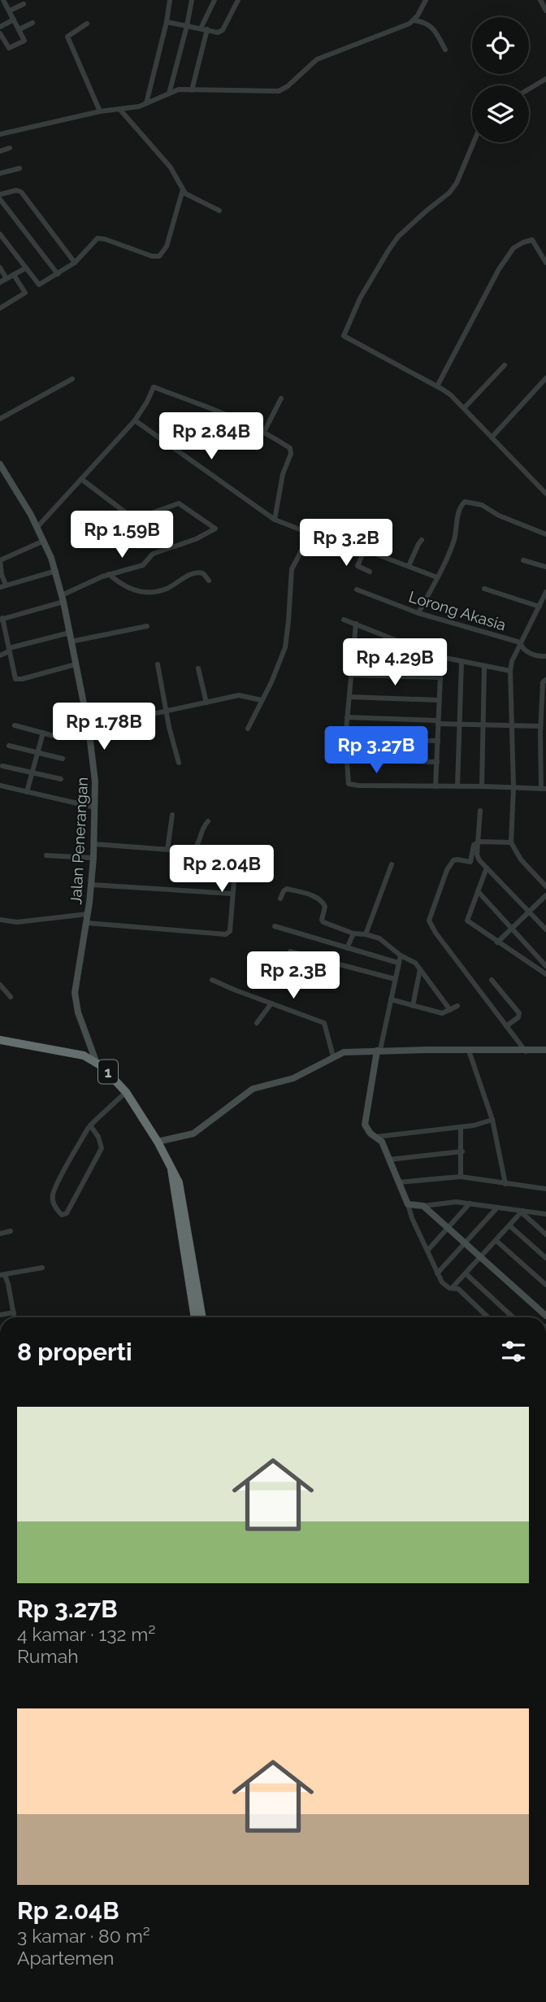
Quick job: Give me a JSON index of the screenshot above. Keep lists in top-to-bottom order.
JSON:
{
  "streets": {
    "highway": ["1"],
    "street": ["Lorong Akasia", "Jalan Penerangan"]
  },
  "crossings": [
    ["Jalan Penerangan", "1"]
  ],
  "page": {
    "price": [
      "Rp 2.84B",
      "Rp 1.59B",
      "Rp 3.2B",
      "Rp 4.29B",
      "Rp 1.78B",
      "Rp 3.27B",
      "Rp 2.04B",
      "Rp 2.3B"
    ],
    "heading": "8 properti",
    "list": [
      {
        "name": "Rp 3.27B",
        "note": "4 kamar · 132 m² · Rumah"
      },
      {
        "name": "Rp 2.04B",
        "note": "3 kamar · 80 m² · Apartemen"
      }
    ]
  }
}
